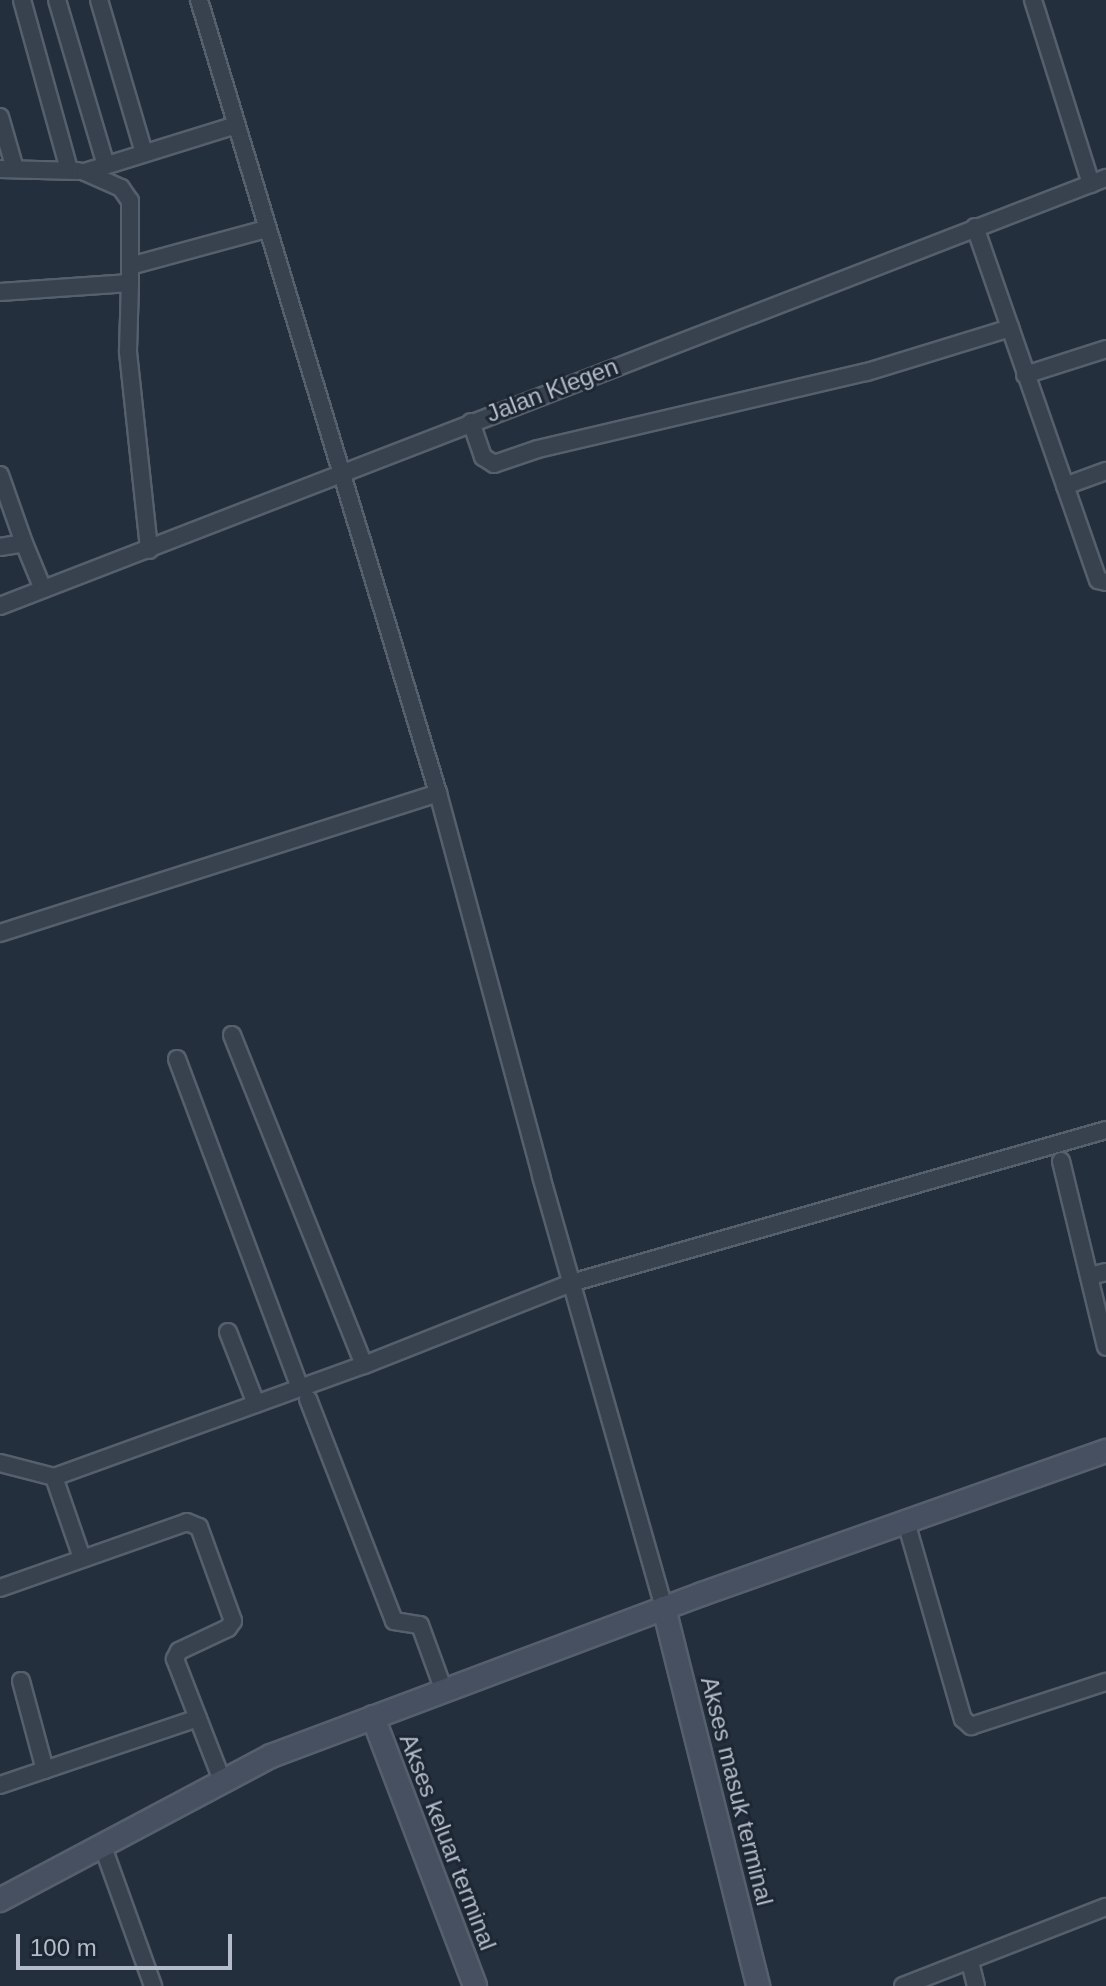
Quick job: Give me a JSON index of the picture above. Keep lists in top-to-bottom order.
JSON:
{
  "streets": {
    "street": ["Jalan Klegen", "Akses masuk terminal", "Akses keluar terminal"]
  },
  "scale_bar": "100 m"
}
